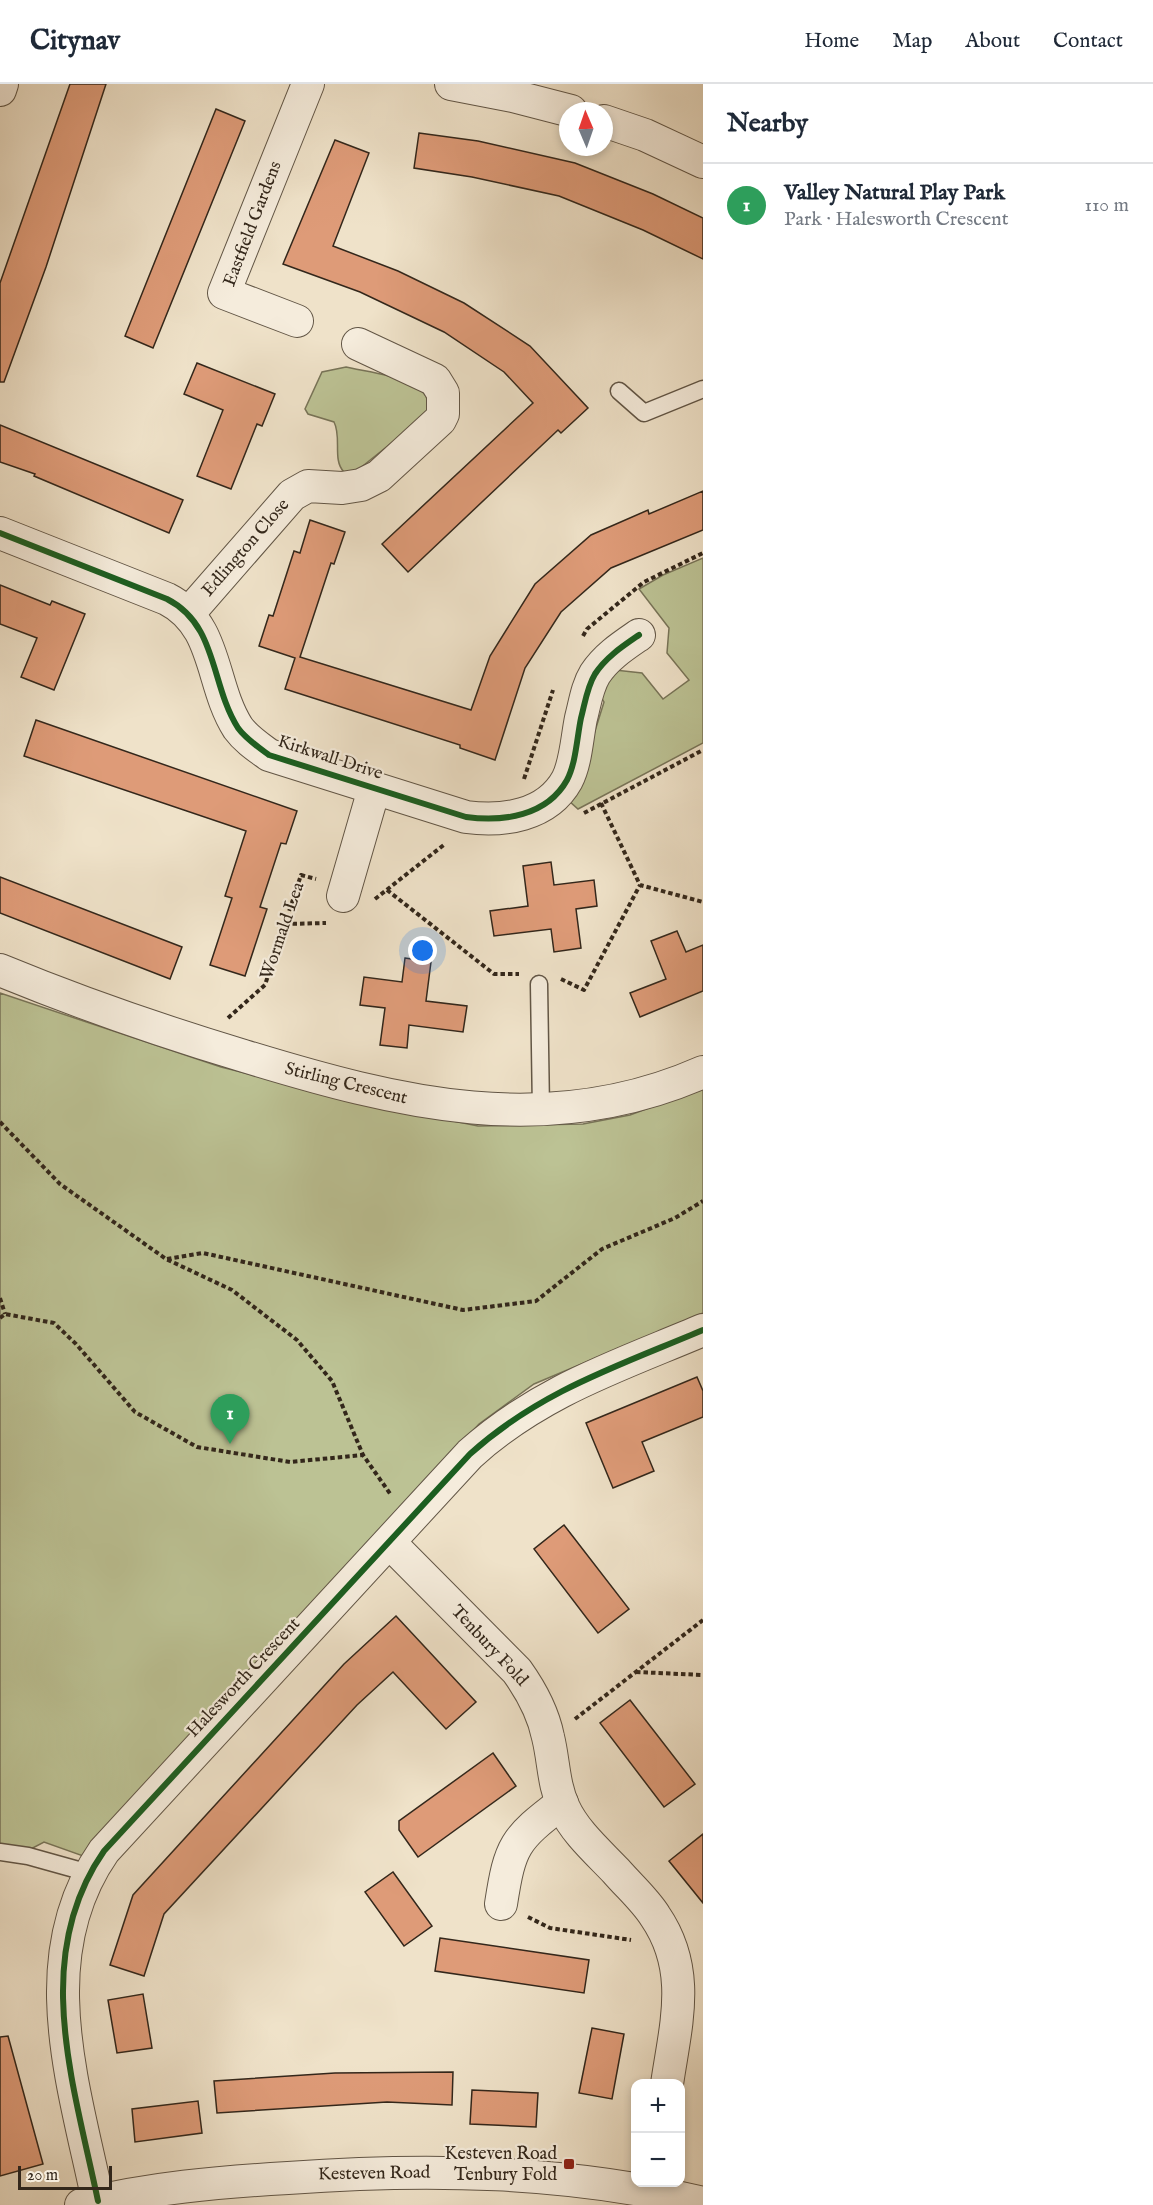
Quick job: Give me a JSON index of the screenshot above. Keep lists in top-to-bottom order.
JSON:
{
  "streets": {
    "street": [
      "Eastfield Gardens",
      "Edlington Close",
      "Kirkwall Drive",
      "Stirling Crescent",
      "Tenbury Fold",
      "Halesworth Crescent",
      "Kesteven Road"
    ],
    "path": ["Wormald Lea"]
  },
  "crossings": [
    ["Edlington Close", "Kirkwall Drive"],
    ["Wormald Lea", "Stirling Crescent"],
    ["Tenbury Fold", "Halesworth Crescent"],
    ["Halesworth Crescent", "Kesteven Road"]
  ],
  "places": {
    "transit": ["Kesteven Road Tenbury Fold"]
  },
  "scale_bar": "20 m",
  "north": "top",
  "page": {
    "header": "Citynav",
    "nav": [
      "Home",
      "Map",
      "About",
      "Contact"
    ],
    "heading": "Nearby",
    "list": [
      {
        "mark": "1",
        "name": "Valley Natural Play Park",
        "note": "Park · Halesworth Crescent",
        "value": "110 m"
      }
    ],
    "pins": "1",
    "map_buttons": ["+", "−"],
    "scale": "20 m"
  }
}
